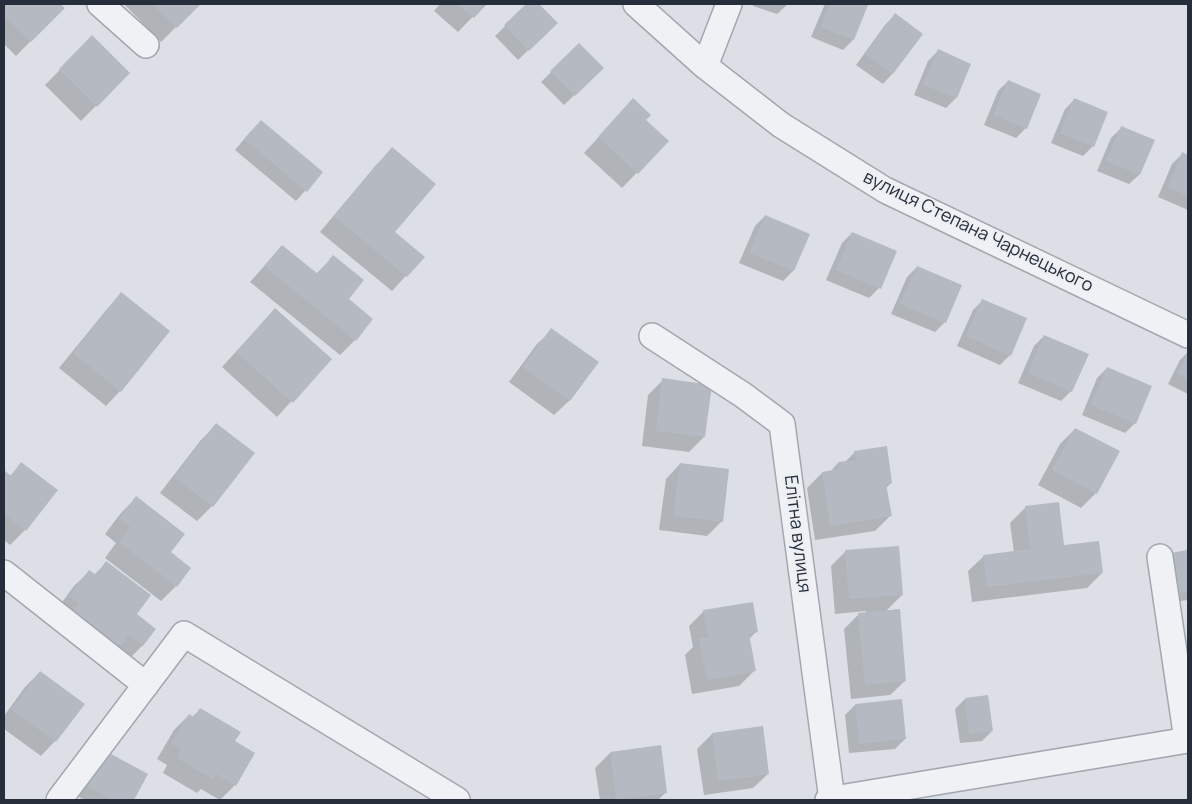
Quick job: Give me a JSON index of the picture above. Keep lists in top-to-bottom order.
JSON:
{
  "streets": {
    "street": ["вулиця Степана Чарнецького", "Елітна вулиця"]
  }
}
